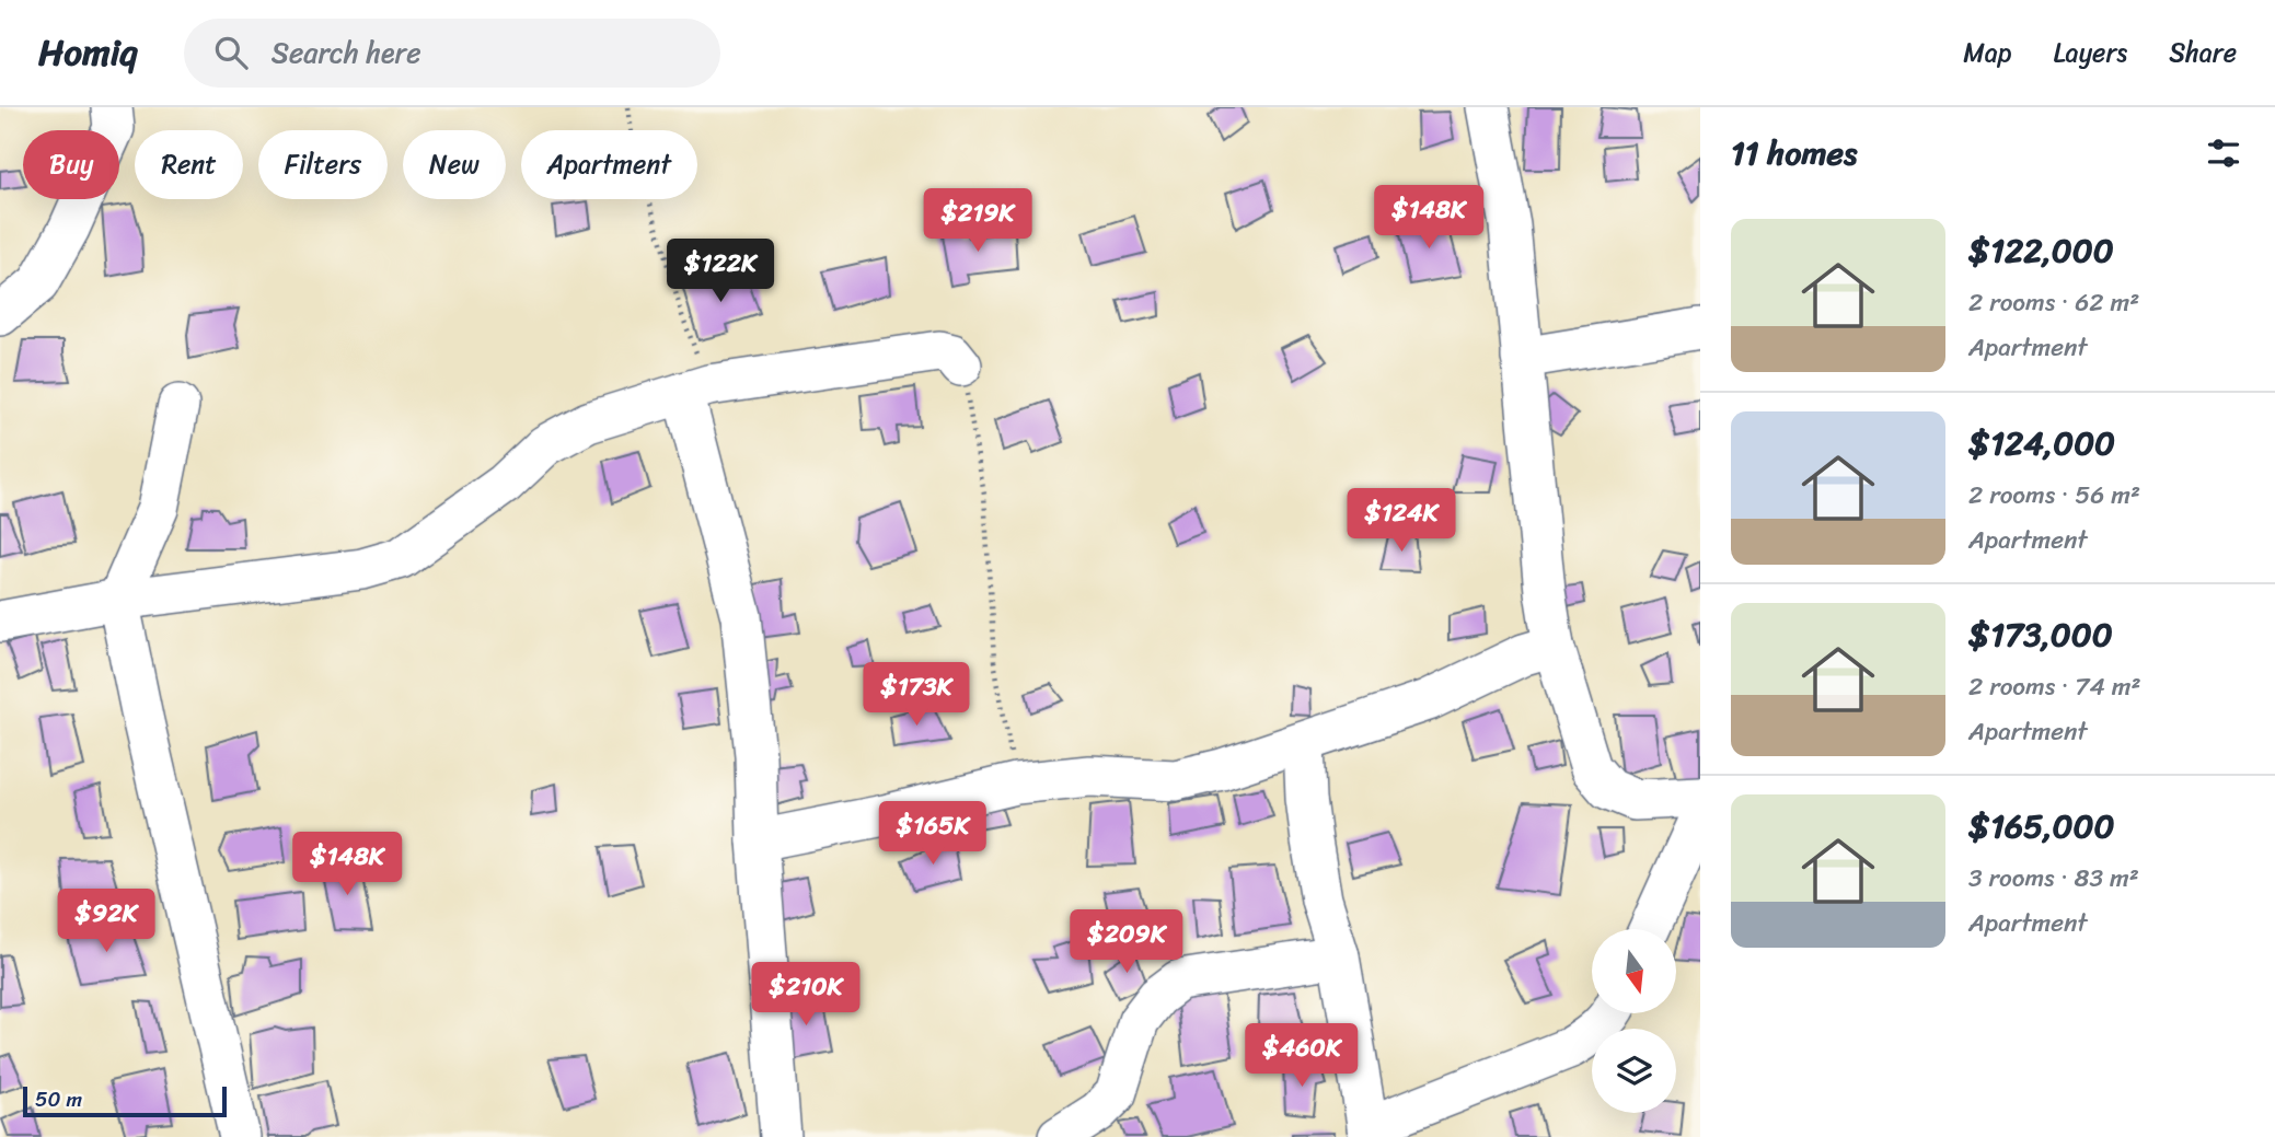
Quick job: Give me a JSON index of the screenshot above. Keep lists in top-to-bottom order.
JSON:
{
  "scale_bar": "50 m",
  "north": "bottom",
  "page": {
    "header": "Homiq",
    "search": "Search here",
    "nav": ["Map", "Layers", "Share"],
    "heading": "11 homes",
    "chip": [
      "Buy",
      "Rent",
      "Filters",
      "New",
      "Apartment"
    ],
    "price": [
      "$148K",
      "$219K",
      "$122K",
      "$124K",
      "$173K",
      "$165K",
      "$148K",
      "$92K",
      "$209K",
      "$210K",
      "$460K"
    ],
    "list": [
      {
        "name": "$122,000",
        "note": "2 rooms · 62 m² · Apartment"
      },
      {
        "name": "$124,000",
        "note": "2 rooms · 56 m² · Apartment"
      },
      {
        "name": "$173,000",
        "note": "2 rooms · 74 m² · Apartment"
      },
      {
        "name": "$165,000",
        "note": "3 rooms · 83 m² · Apartment"
      }
    ],
    "scale": "50 m"
  }
}
